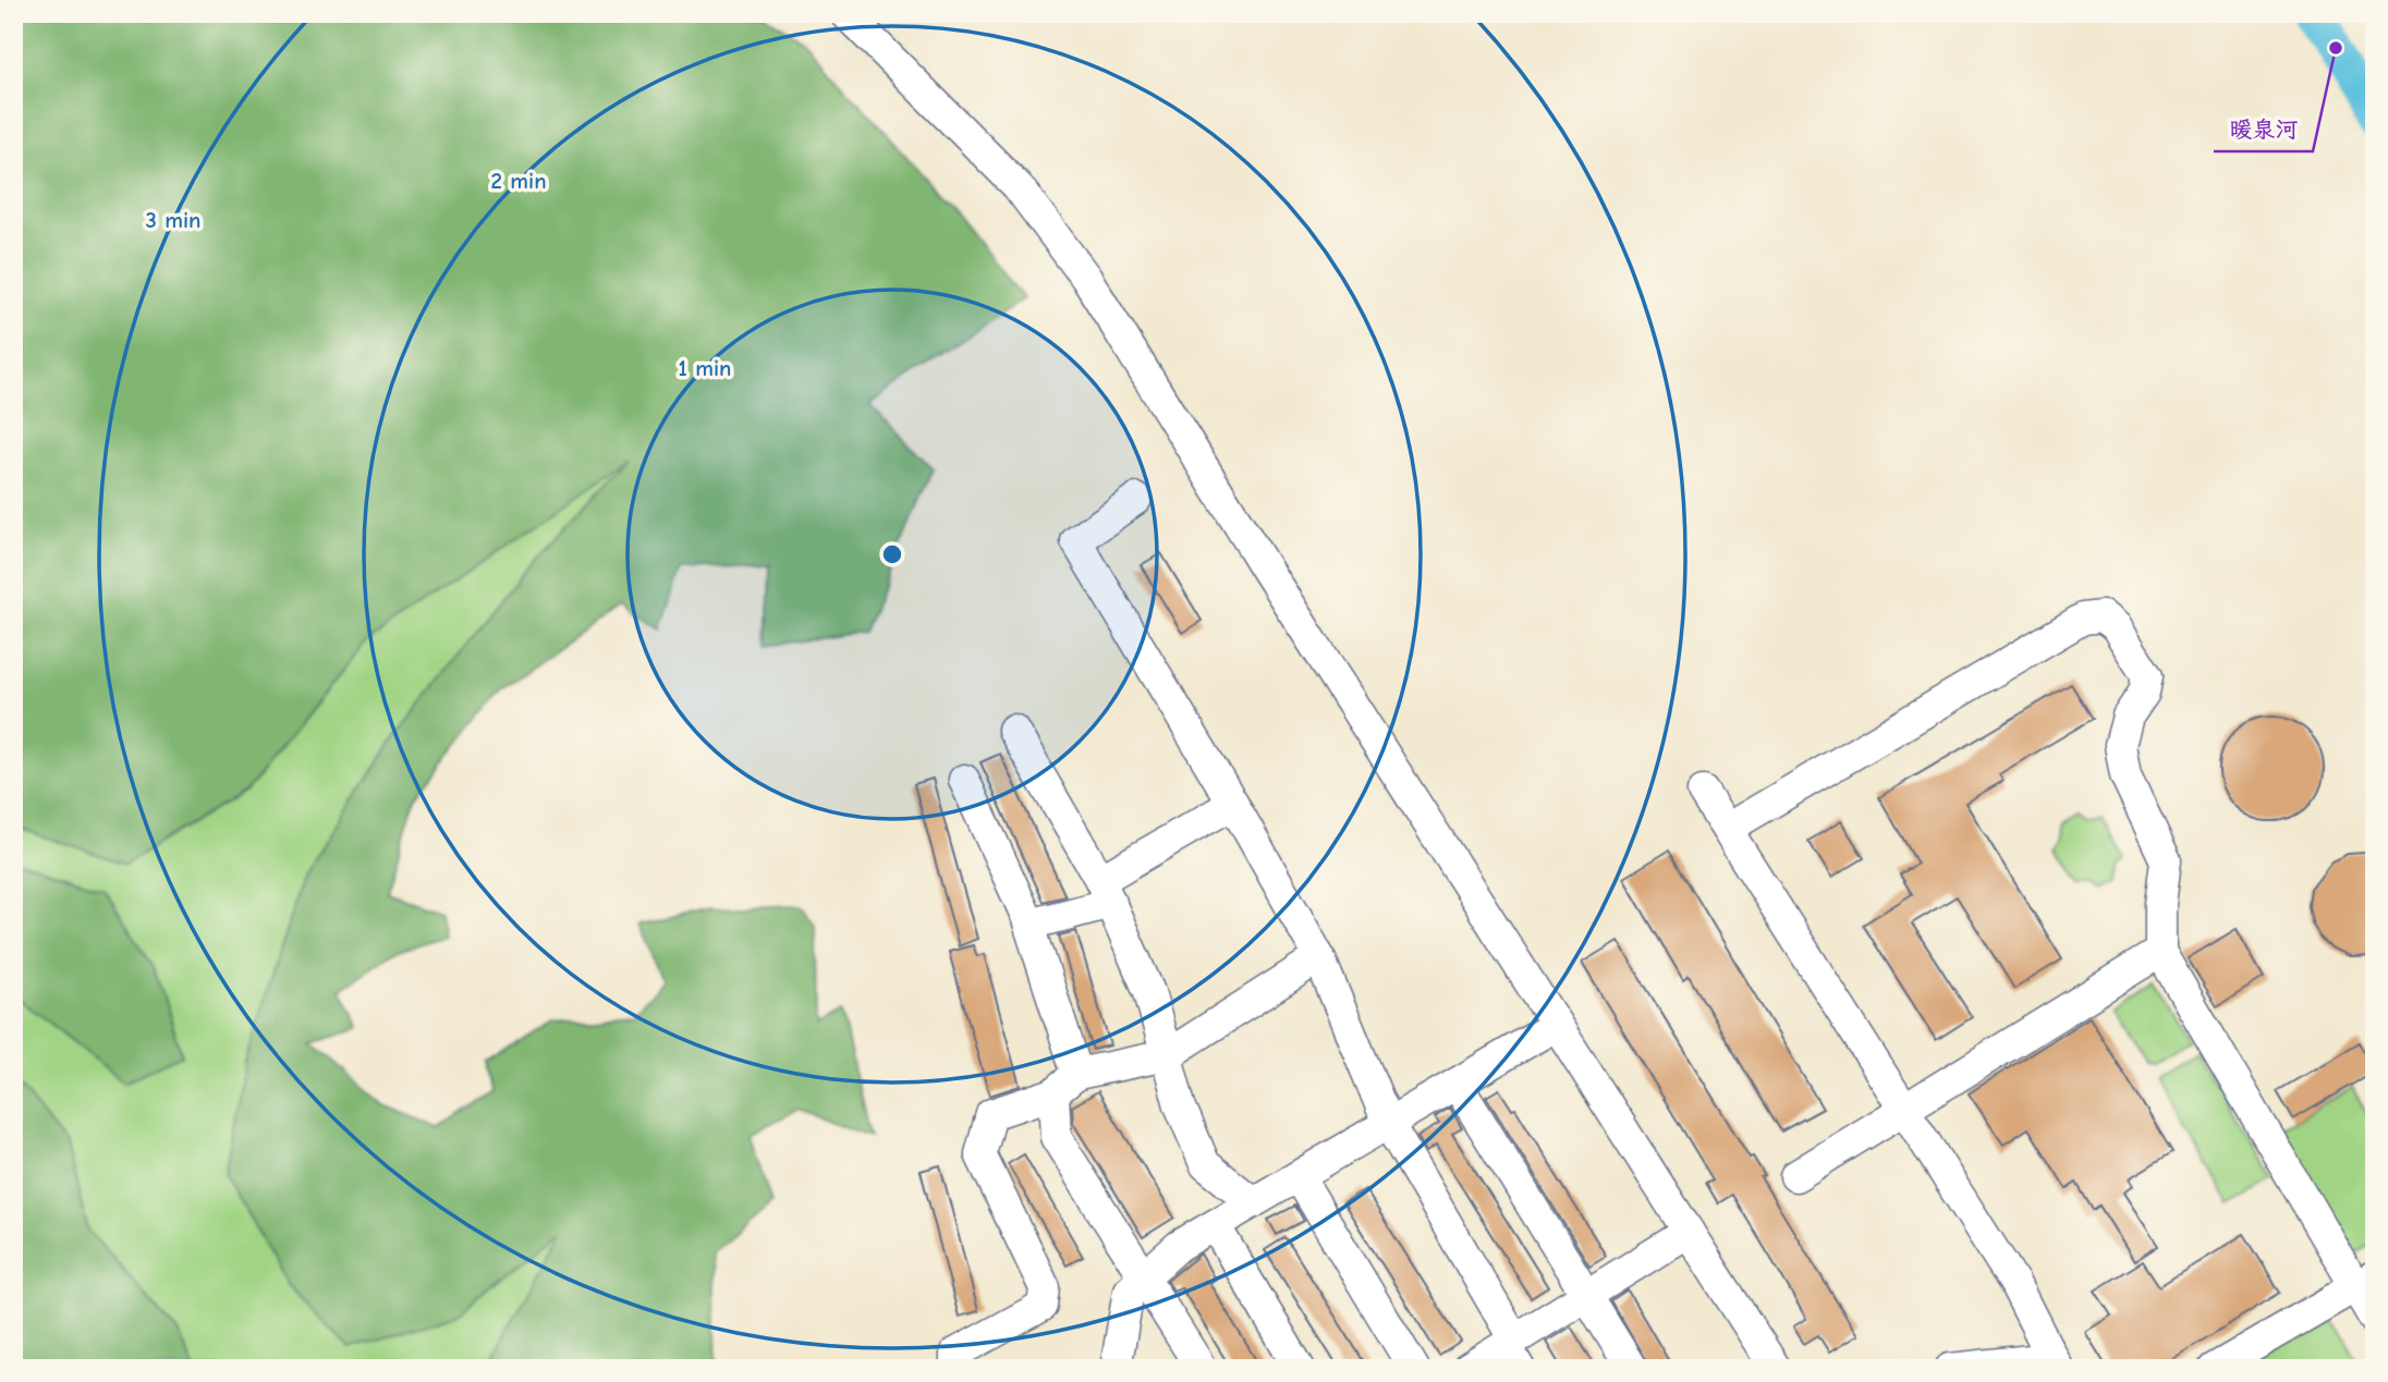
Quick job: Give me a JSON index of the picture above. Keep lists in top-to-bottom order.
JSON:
{
  "places": ["暖泉河"],
  "rings": ["2 min", "3 min", "1 min"]
}
